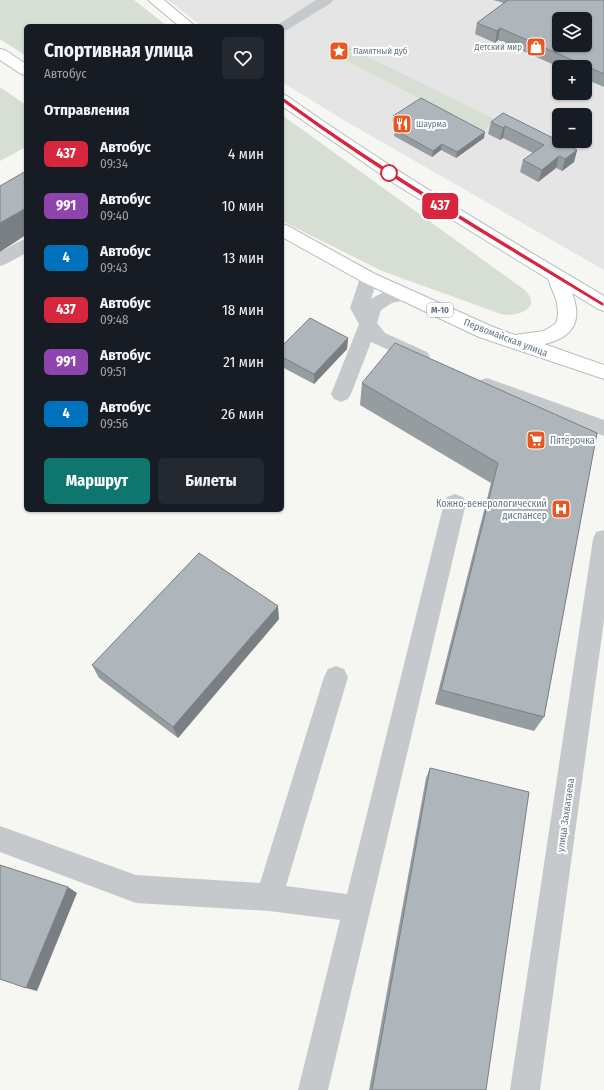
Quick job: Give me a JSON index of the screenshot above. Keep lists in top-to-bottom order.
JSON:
{
  "streets": {
    "highway": ["М-10", "Первомайская улица"],
    "street": ["улица Захватаева"]
  },
  "places": {
    "shop": ["Детский мир"],
    "place": ["Памятный дуб"],
    "restaurant": ["Шаурма"],
    "supermarket": ["Пятёрочка"],
    "hospital": ["Кожно-венерологический диспансер"]
  },
  "lines": ["bus line 437"],
  "page": {
    "on_map": "437",
    "map_buttons": ["+", "−"],
    "heading": [
      ["Спортивная улица", "Автобус"],
      "Отправления"
    ],
    "list": [
      {
        "mark": "437",
        "name": "Автобус",
        "note": "09:34",
        "value": "4 мин"
      },
      {
        "mark": "991",
        "name": "Автобус",
        "note": "09:40",
        "value": "10 мин"
      },
      {
        "mark": "4",
        "name": "Автобус",
        "note": "09:43",
        "value": "13 мин"
      },
      {
        "mark": "437",
        "name": "Автобус",
        "note": "09:48",
        "value": "18 мин"
      },
      {
        "mark": "991",
        "name": "Автобус",
        "note": "09:51",
        "value": "21 мин"
      },
      {
        "mark": "4",
        "name": "Автобус",
        "note": "09:56",
        "value": "26 мин"
      }
    ],
    "buttons": ["Маршрут", "Билеты"]
  }
}
